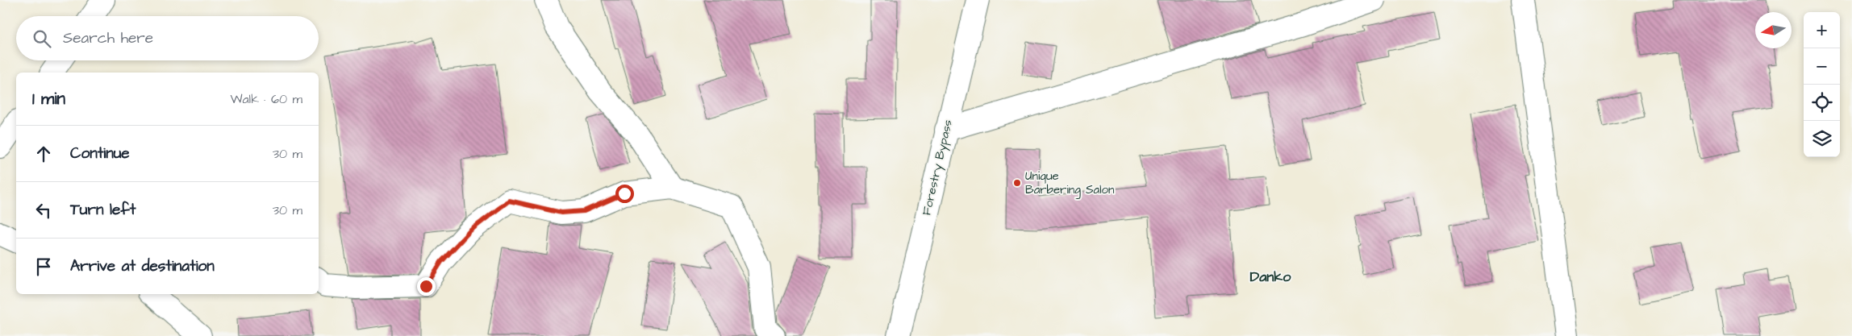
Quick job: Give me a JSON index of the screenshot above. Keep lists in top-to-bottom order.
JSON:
{
  "streets": {
    "street": ["Forestry Bypass"]
  },
  "districts": ["Danko"],
  "places": ["Unique Barbering Salon"],
  "north": "left",
  "page": {
    "map_buttons": ["+", "−"],
    "search": "Search here",
    "heading": ["1 min", "Walk · 60 m"],
    "list": [
      ["Continue", "30 m"],
      ["Turn left", "30 m"],
      "Arrive at destination"
    ]
  }
}
